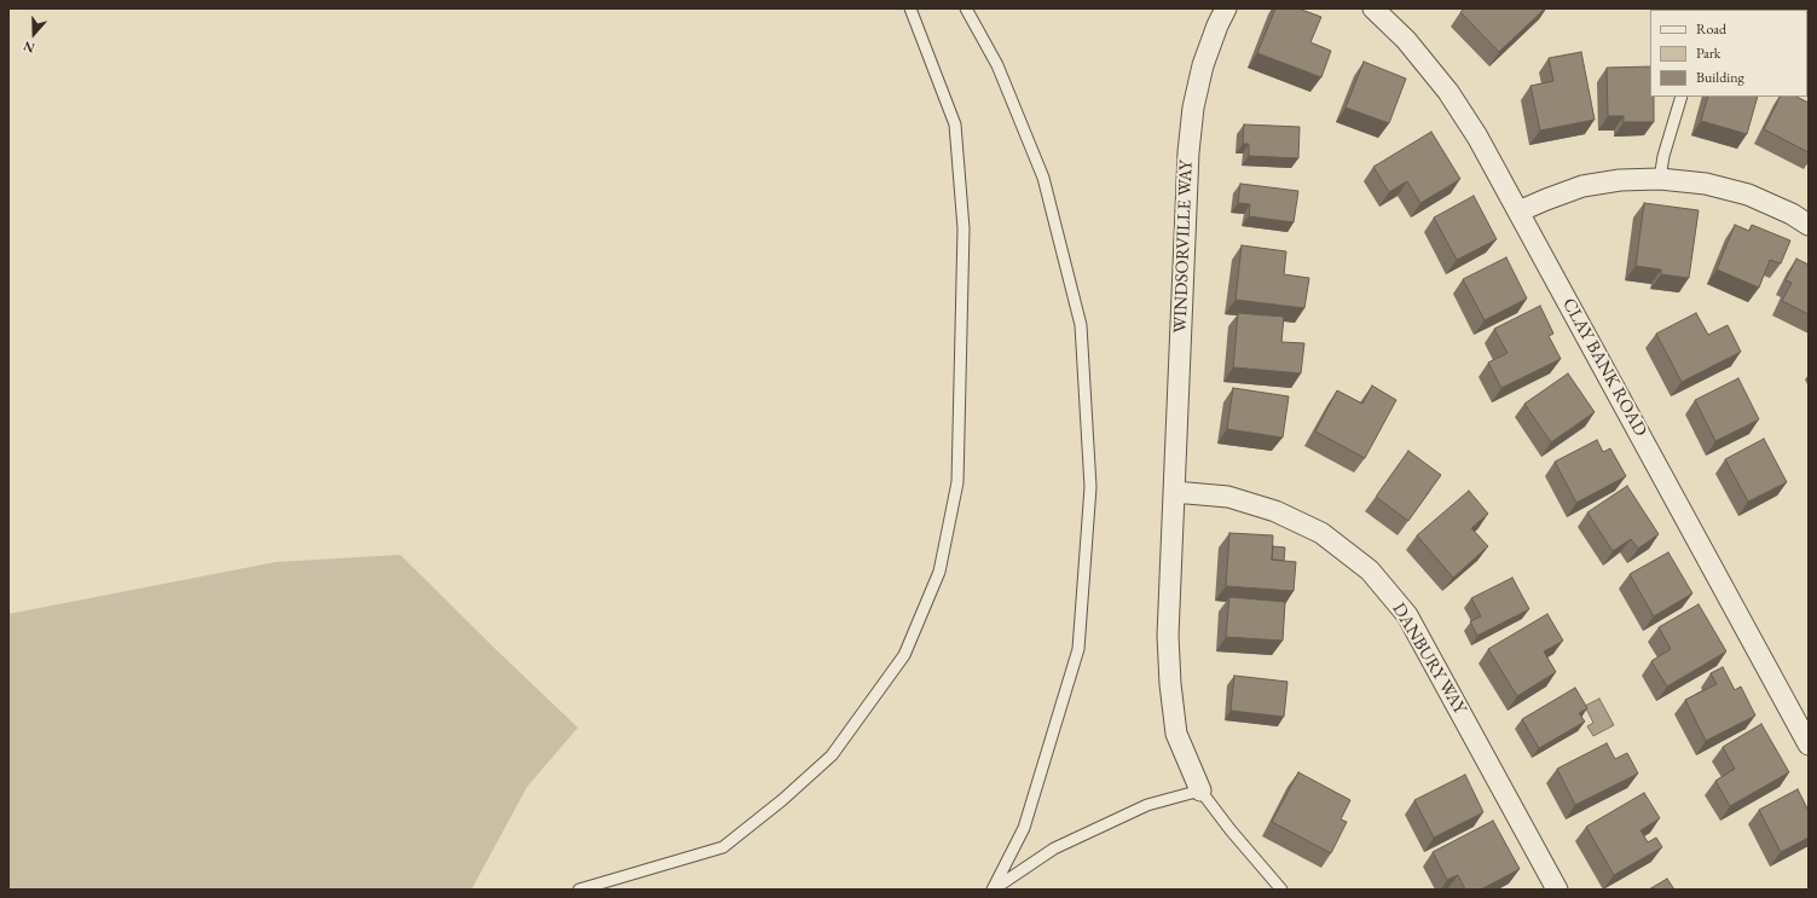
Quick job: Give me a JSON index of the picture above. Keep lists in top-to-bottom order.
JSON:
{
  "streets": {
    "street": ["WINDSORVILLE WAY", "CLAY BANK ROAD", "DANBURY WAY"]
  },
  "crossings": [
    ["WINDSORVILLE WAY", "DANBURY WAY"]
  ],
  "legend": ["Road", "Park", "Building"],
  "north": "bottom"
}
